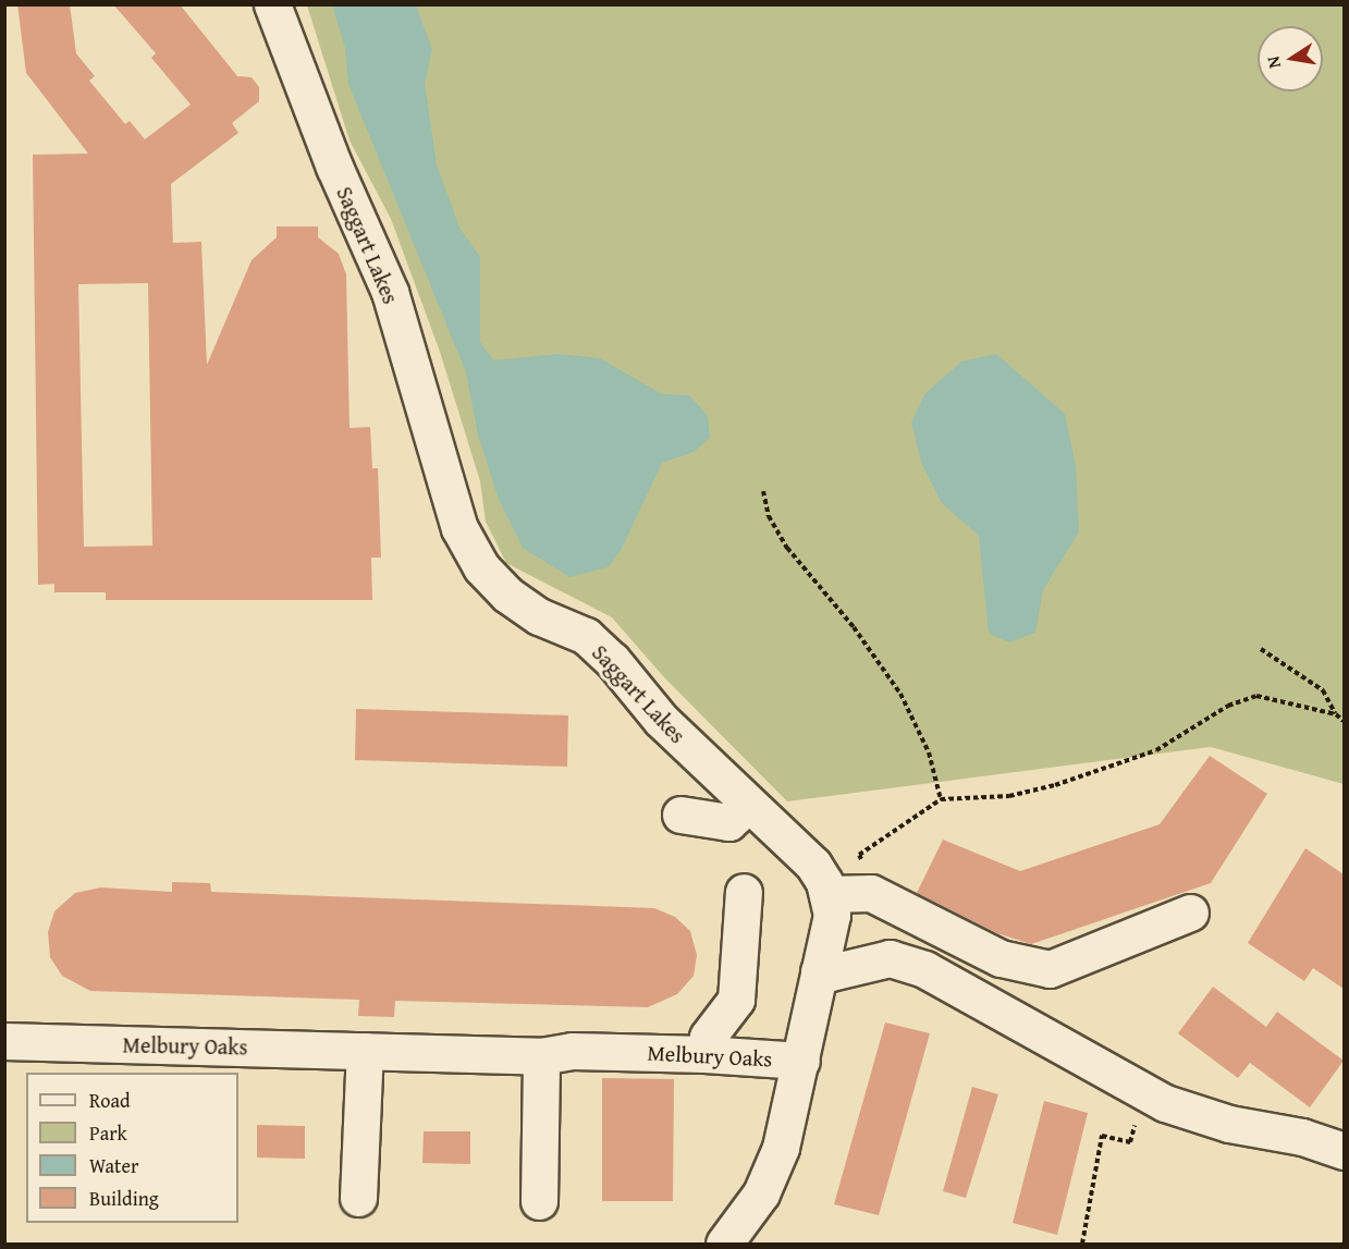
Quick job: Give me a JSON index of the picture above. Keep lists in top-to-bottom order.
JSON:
{
  "streets": {
    "street": ["Saggart Lakes", "Melbury Oaks"]
  },
  "crossings": [
    ["Saggart Lakes", "Melbury Oaks"]
  ],
  "legend": [
    "Road",
    "Park",
    "Water",
    "Building"
  ],
  "north": "left"
}
